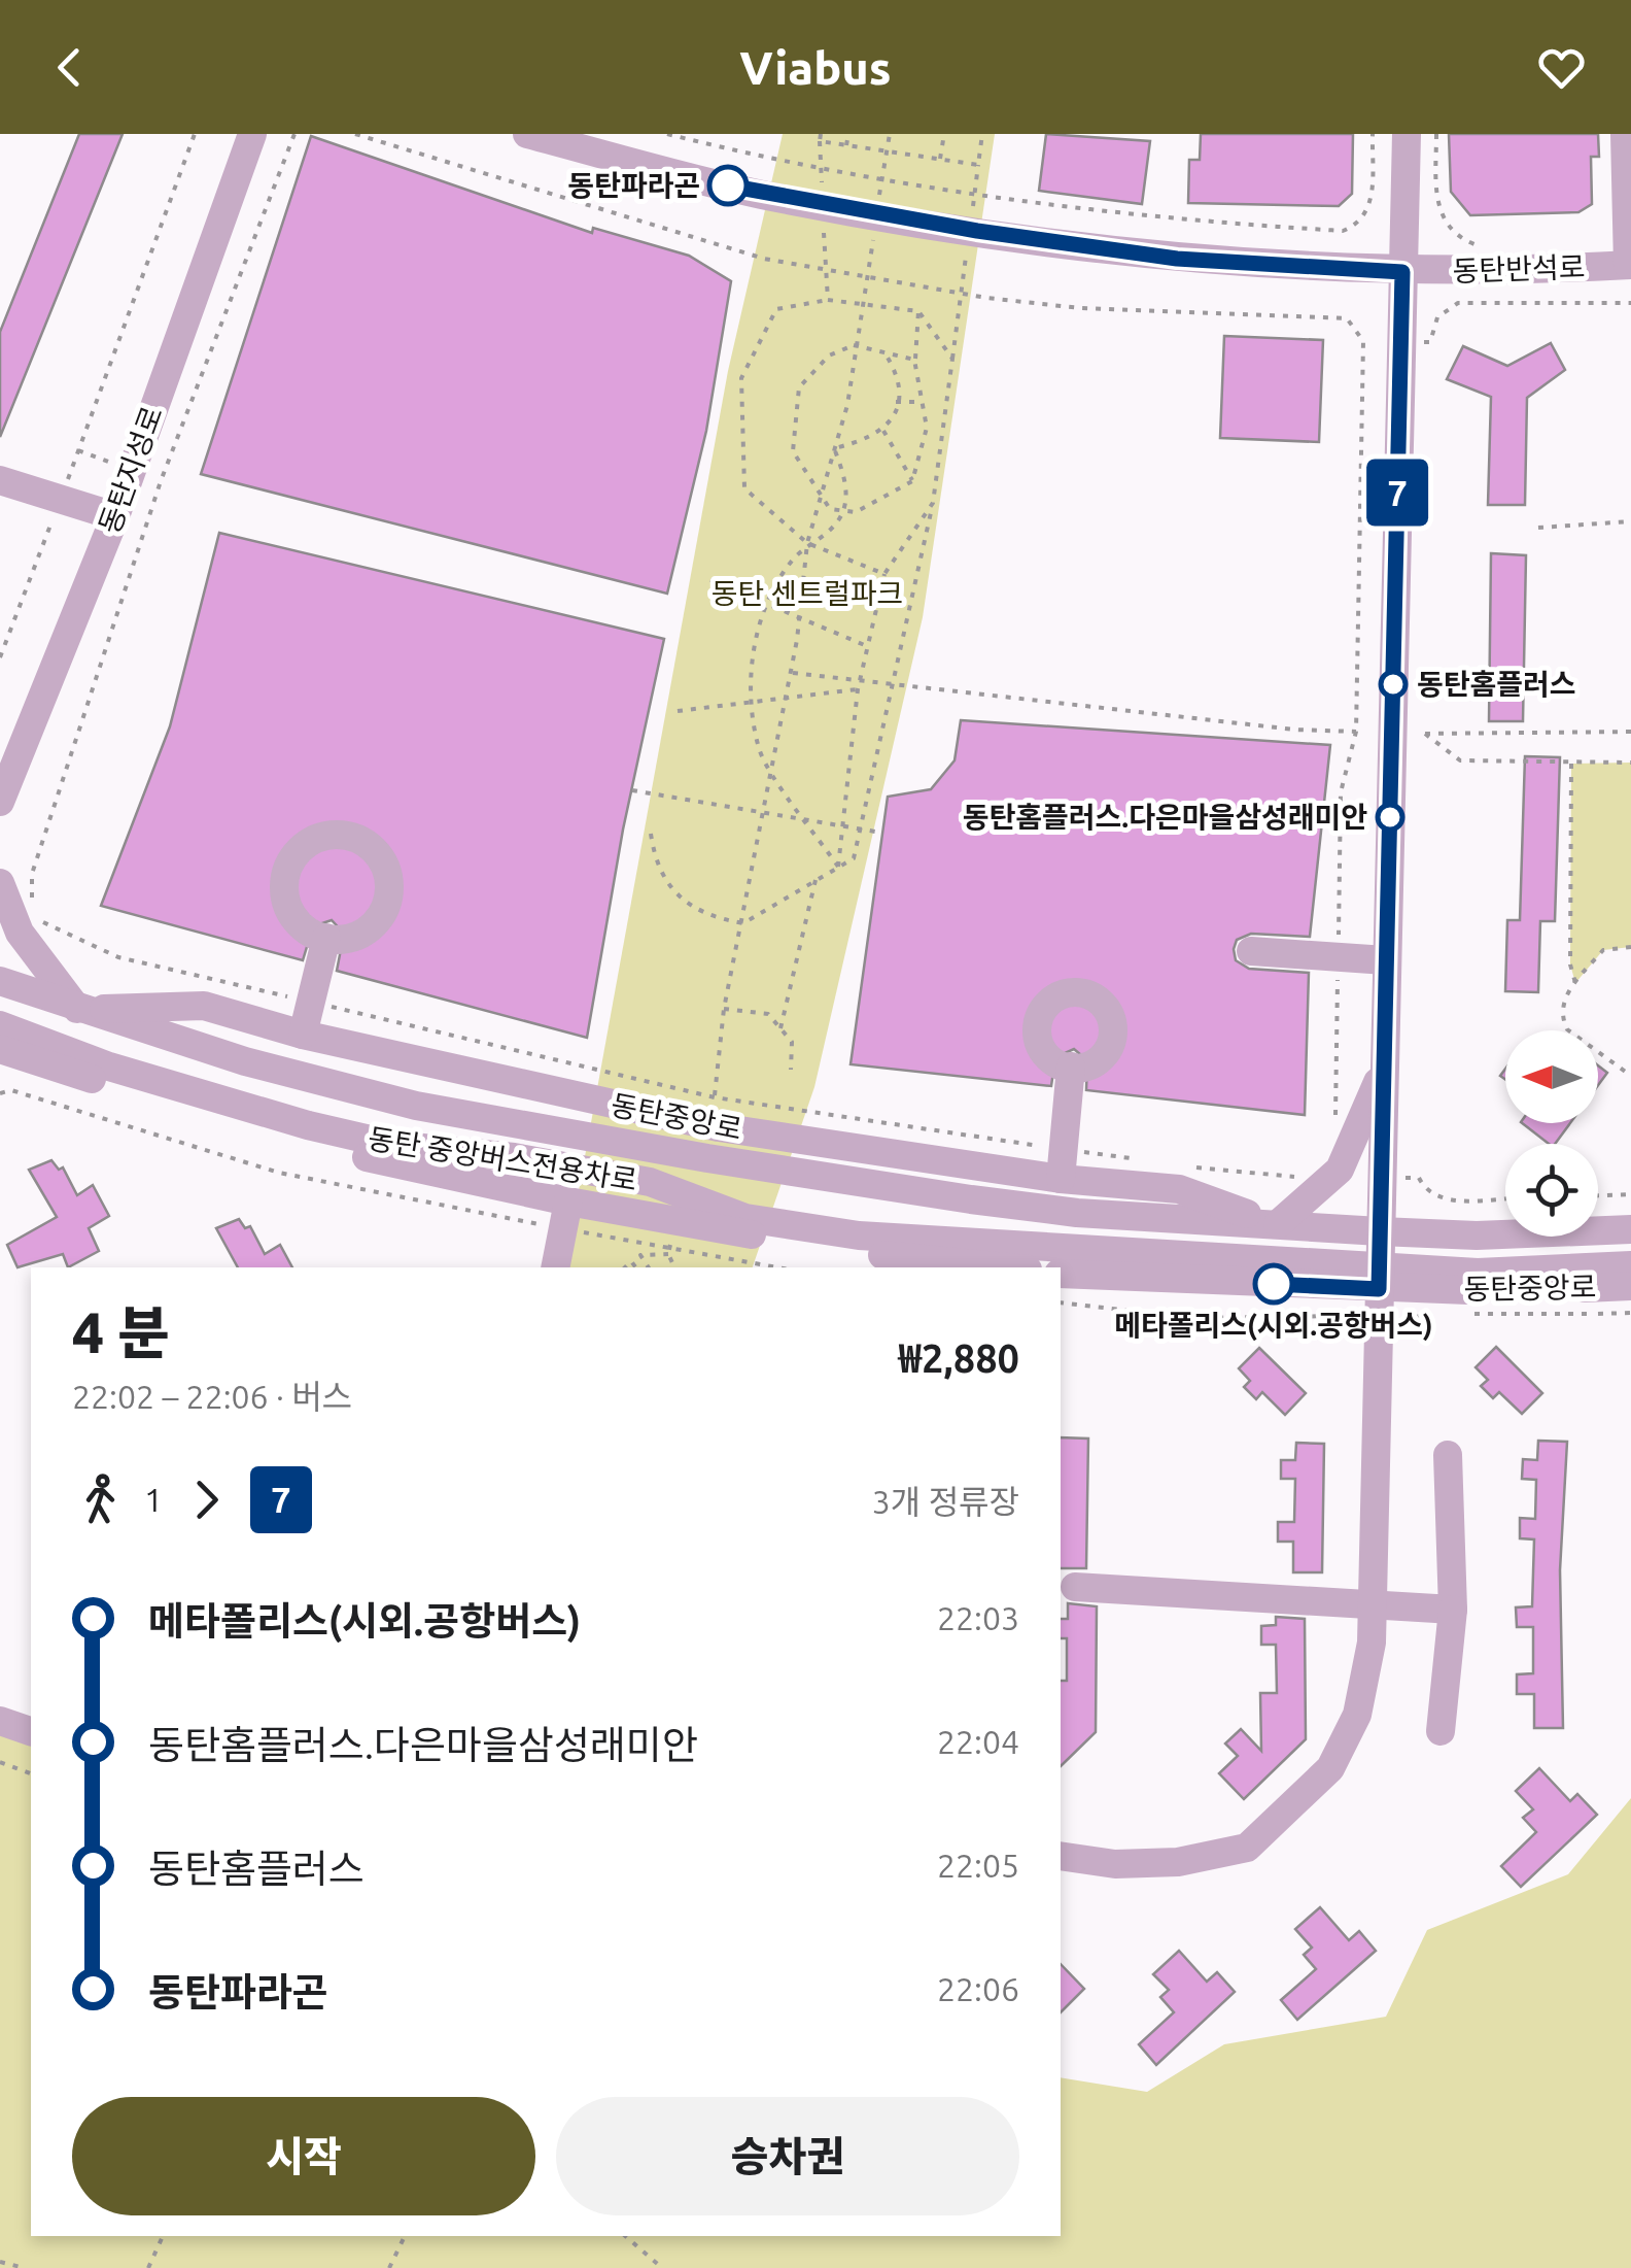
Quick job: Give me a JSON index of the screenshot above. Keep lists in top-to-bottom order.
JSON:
{
  "streets": {
    "street": [
      "동탄반석로",
      "동탄지성로",
      "동탄중앙로",
      "동탄 중앙버스전용차로"
    ]
  },
  "crossings": [
    ["동탄중앙로", "동탄 중앙버스전용차로"]
  ],
  "parks": ["동탄 센트럴파크"],
  "places": [
    "동탄파라곤",
    "동탄홈플러스",
    "동탄홈플러스.다은마을삼성래미안",
    "메타폴리스(시외.공항버스)"
  ],
  "lines": ["bus line 7"],
  "north": "left",
  "page": {
    "header": "Viabus",
    "on_map": "7",
    "heading": ["4 분", "22:02 – 22:06 · 버스", "₩2,880"],
    "legs": ["1", "7", "3개 정류장"],
    "list": [
      {
        "name": "메타폴리스(시외.공항버스)",
        "value": "22:03"
      },
      {
        "name": "동탄홈플러스.다은마을삼성래미안",
        "value": "22:04"
      },
      {
        "name": "동탄홈플러스",
        "value": "22:05"
      },
      {
        "name": "동탄파라곤",
        "value": "22:06"
      }
    ],
    "buttons": ["시작", "승차권"]
  }
}
